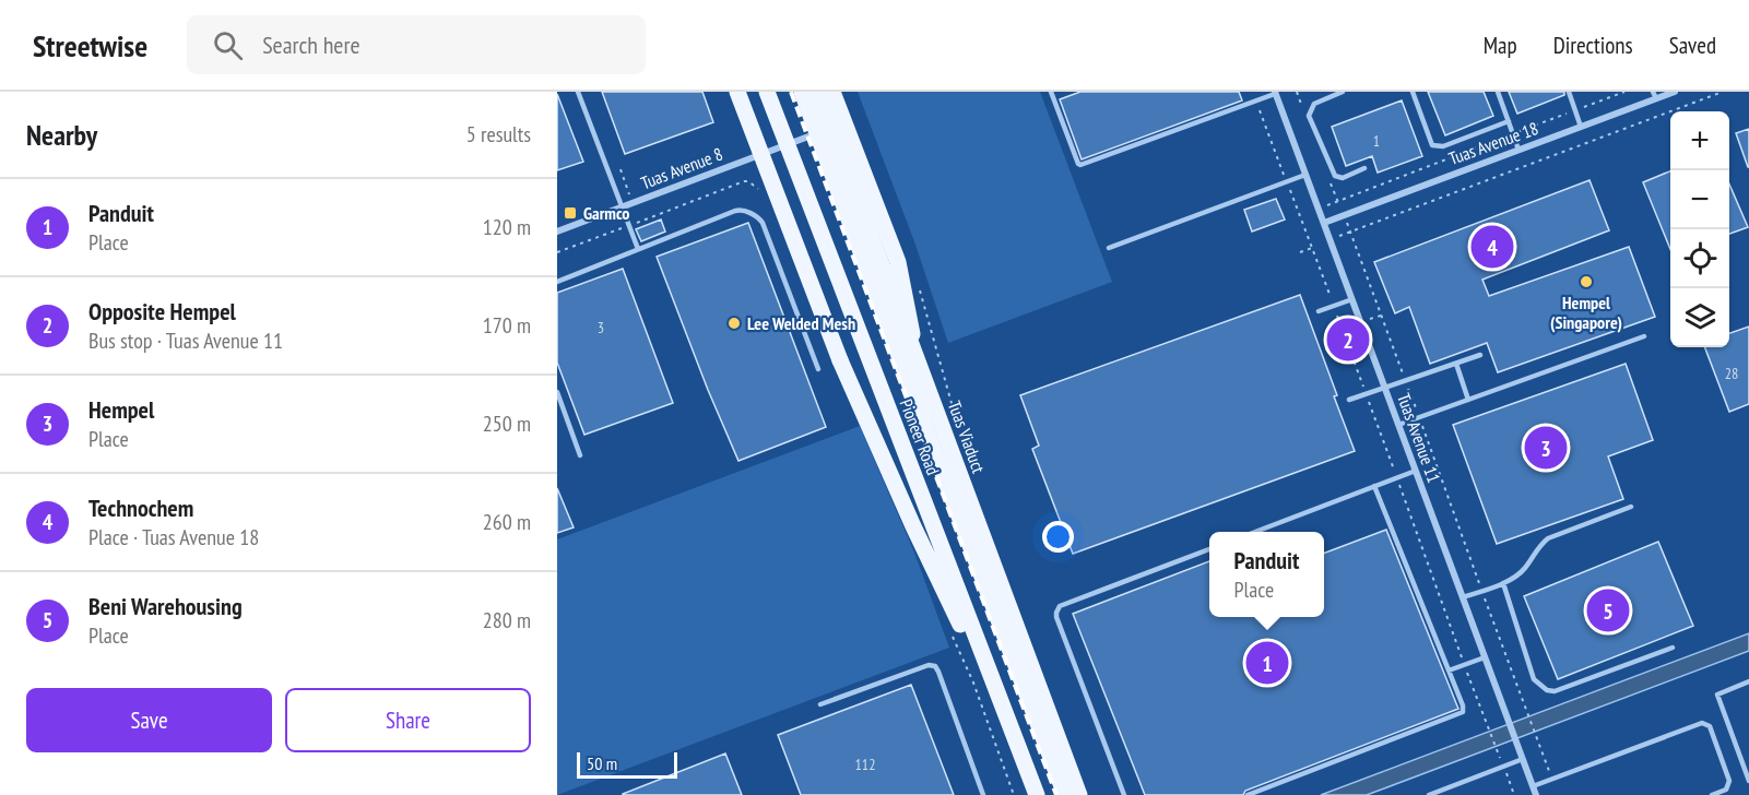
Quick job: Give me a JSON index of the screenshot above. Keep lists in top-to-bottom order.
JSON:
{
  "streets": {
    "main road": ["Pioneer Road", "Tuas Viaduct"],
    "street": ["Tuas Avenue 18", "Tuas Avenue 8", "Tuas Avenue 11"]
  },
  "crossings": [
    ["Tuas Avenue 18", "Tuas Avenue 11"],
    ["Tuas Avenue 8", "Pioneer Road"]
  ],
  "places": {
    "transit": ["Garmco"],
    "other": ["Hempel (Singapore)", "Lee Welded Mesh"]
  },
  "house_numbers": [
    "1",
    "3",
    "28",
    "112"
  ],
  "scale_bar": "50 m",
  "page": {
    "header": "Streetwise",
    "search": "Search here",
    "nav": ["Map", "Directions", "Saved"],
    "heading": ["Nearby", "5 results"],
    "map_buttons": ["+", "−"],
    "list": [
      {
        "mark": "1",
        "name": "Panduit",
        "note": "Place",
        "value": "120 m"
      },
      {
        "mark": "2",
        "name": "Opposite Hempel",
        "note": "Bus stop · Tuas Avenue 11",
        "value": "170 m"
      },
      {
        "mark": "3",
        "name": "Hempel",
        "note": "Place",
        "value": "250 m"
      },
      {
        "mark": "4",
        "name": "Technochem",
        "note": "Place · Tuas Avenue 18",
        "value": "260 m"
      },
      {
        "mark": "5",
        "name": "Beni Warehousing",
        "note": "Place",
        "value": "280 m"
      }
    ],
    "pins": [
      "4",
      "2",
      "3",
      "5",
      "1"
    ],
    "popup": ["Panduit", "Place"],
    "buttons": ["Save", "Share"],
    "scale": "50 m"
  }
}
